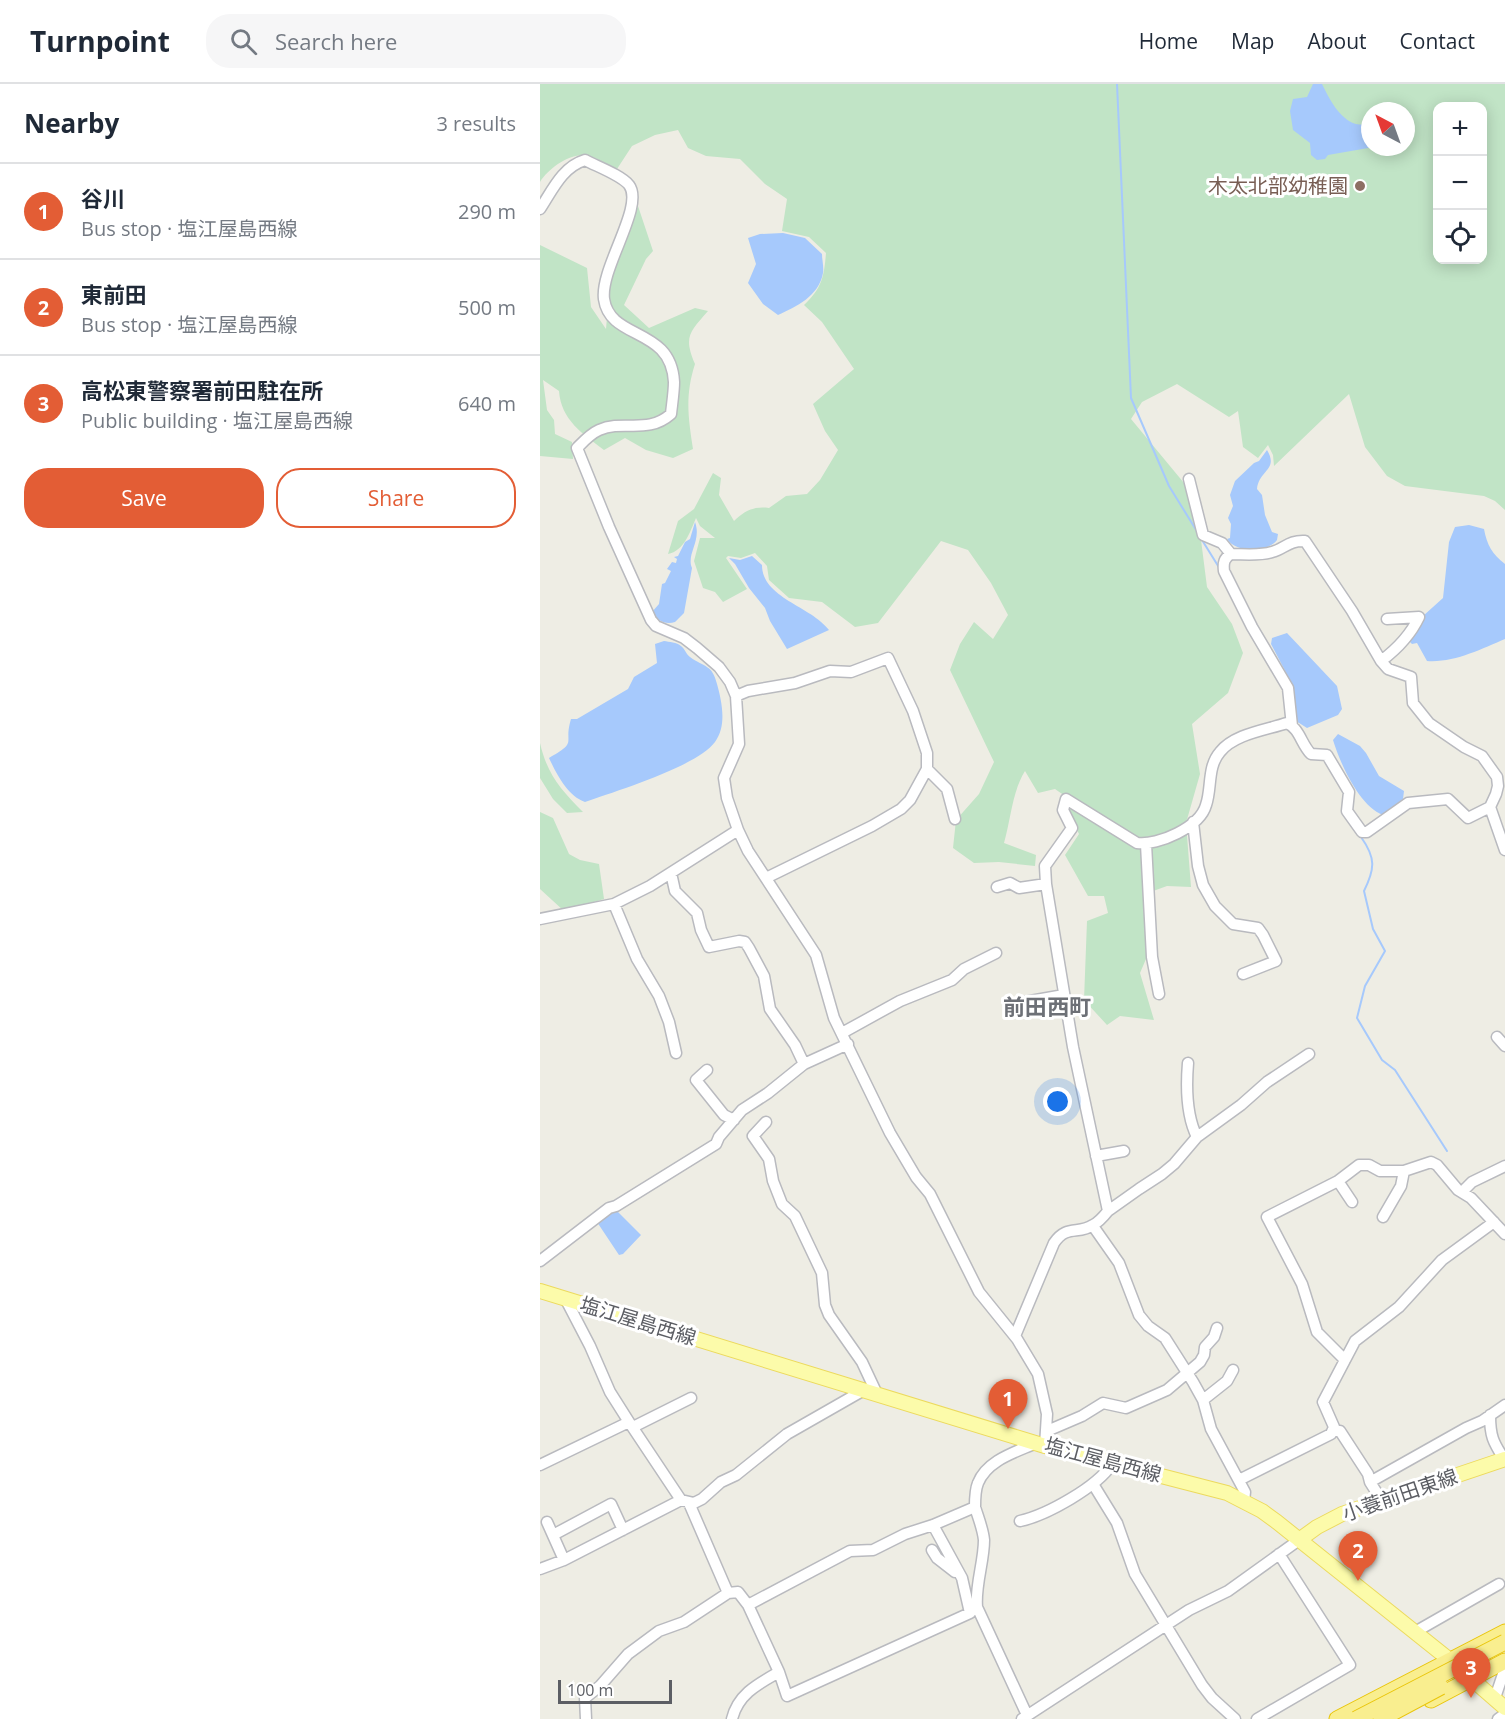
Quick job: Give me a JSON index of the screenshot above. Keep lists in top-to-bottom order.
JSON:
{
  "streets": {
    "main road": ["塩江屋島西線", "小蓑前田東線"]
  },
  "crossings": [
    ["塩江屋島西線", "小蓑前田東線"]
  ],
  "districts": ["前田西町"],
  "places": ["木太北部幼稚園"],
  "scale_bar": "100 m",
  "north": "top left",
  "page": {
    "header": "Turnpoint",
    "search": "Search here",
    "nav": [
      "Home",
      "Map",
      "About",
      "Contact"
    ],
    "heading": ["Nearby", "3 results"],
    "map_buttons": ["+", "−"],
    "list": [
      {
        "mark": "1",
        "name": "谷川",
        "note": "Bus stop · 塩江屋島西線",
        "value": "290 m"
      },
      {
        "mark": "2",
        "name": "東前田",
        "note": "Bus stop · 塩江屋島西線",
        "value": "500 m"
      },
      {
        "mark": "3",
        "name": "高松東警察署前田駐在所",
        "note": "Public building · 塩江屋島西線",
        "value": "640 m"
      }
    ],
    "buttons": ["Save", "Share"],
    "pins": ["1", "2", "3"],
    "scale": "100 m"
  }
}
